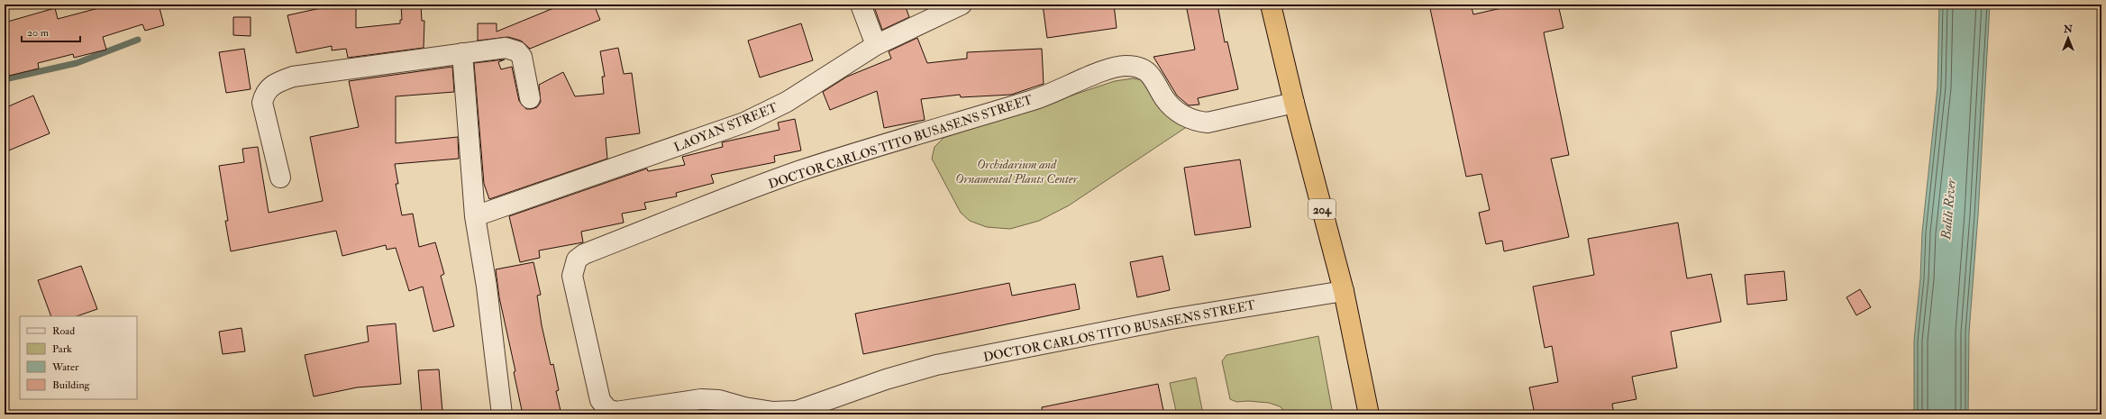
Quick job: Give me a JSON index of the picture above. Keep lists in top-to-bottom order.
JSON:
{
  "streets": {
    "highway": ["204"],
    "street": ["LAOYAN STREET", "DOCTOR CARLOS TITO BUSASENS STREET"]
  },
  "crossings": [
    ["DOCTOR CARLOS TITO BUSASENS STREET", "204"]
  ],
  "water": ["Balili River"],
  "parks": ["Orchidarium and Ornamental Plants Center"],
  "legend": [
    "Road",
    "Park",
    "Water",
    "Building"
  ],
  "scale_bar": "20 m",
  "north": "top"
}
